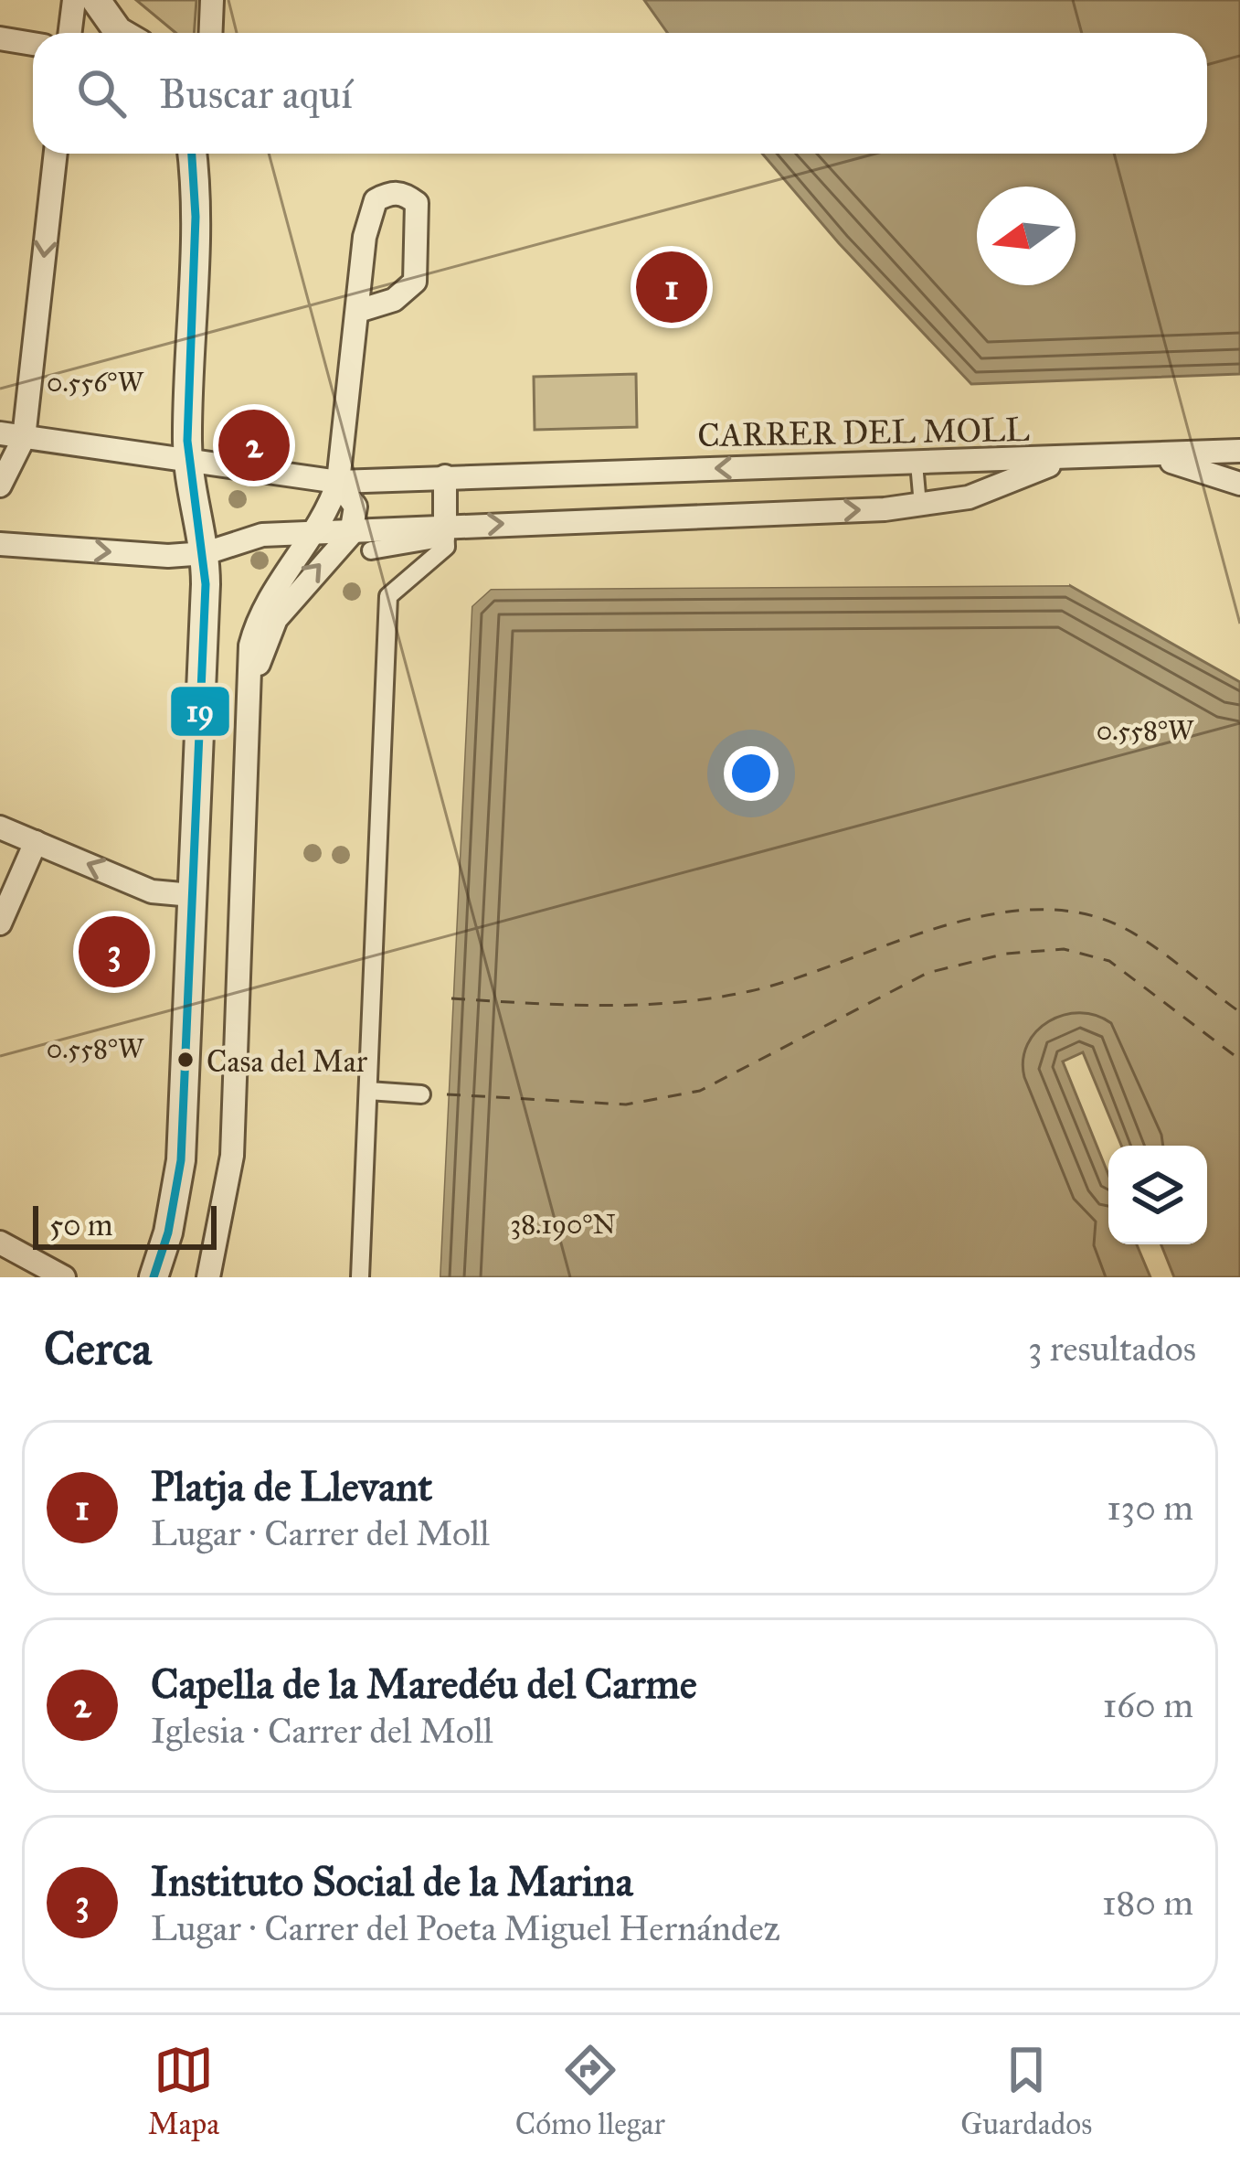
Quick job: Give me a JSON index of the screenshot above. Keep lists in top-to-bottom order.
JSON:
{
  "streets": {
    "street": ["CARRER DEL MOLL"]
  },
  "places": ["Casa del Mar"],
  "lines": ["transit line 19"],
  "scale_bar": "50 m",
  "north": "left",
  "page": {
    "search": "Buscar aquí",
    "pins": ["1", "2", "3"],
    "scale": "50 m",
    "heading": ["Cerca", "3 resultados"],
    "list": [
      {
        "mark": "1",
        "name": "Platja de Llevant",
        "note": "Lugar · Carrer del Moll",
        "value": "130 m"
      },
      {
        "mark": "2",
        "name": "Capella de la Maredéu del Carme",
        "note": "Iglesia · Carrer del Moll",
        "value": "160 m"
      },
      {
        "mark": "3",
        "name": "Instituto Social de la Marina",
        "note": "Lugar · Carrer del Poeta Miguel Hernández",
        "value": "180 m"
      }
    ],
    "nav": ["Mapa", "Cómo llegar", "Guardados"]
  },
  "coordinates": ["0.556°W", "0.558°W", "38.190°N"]
}
